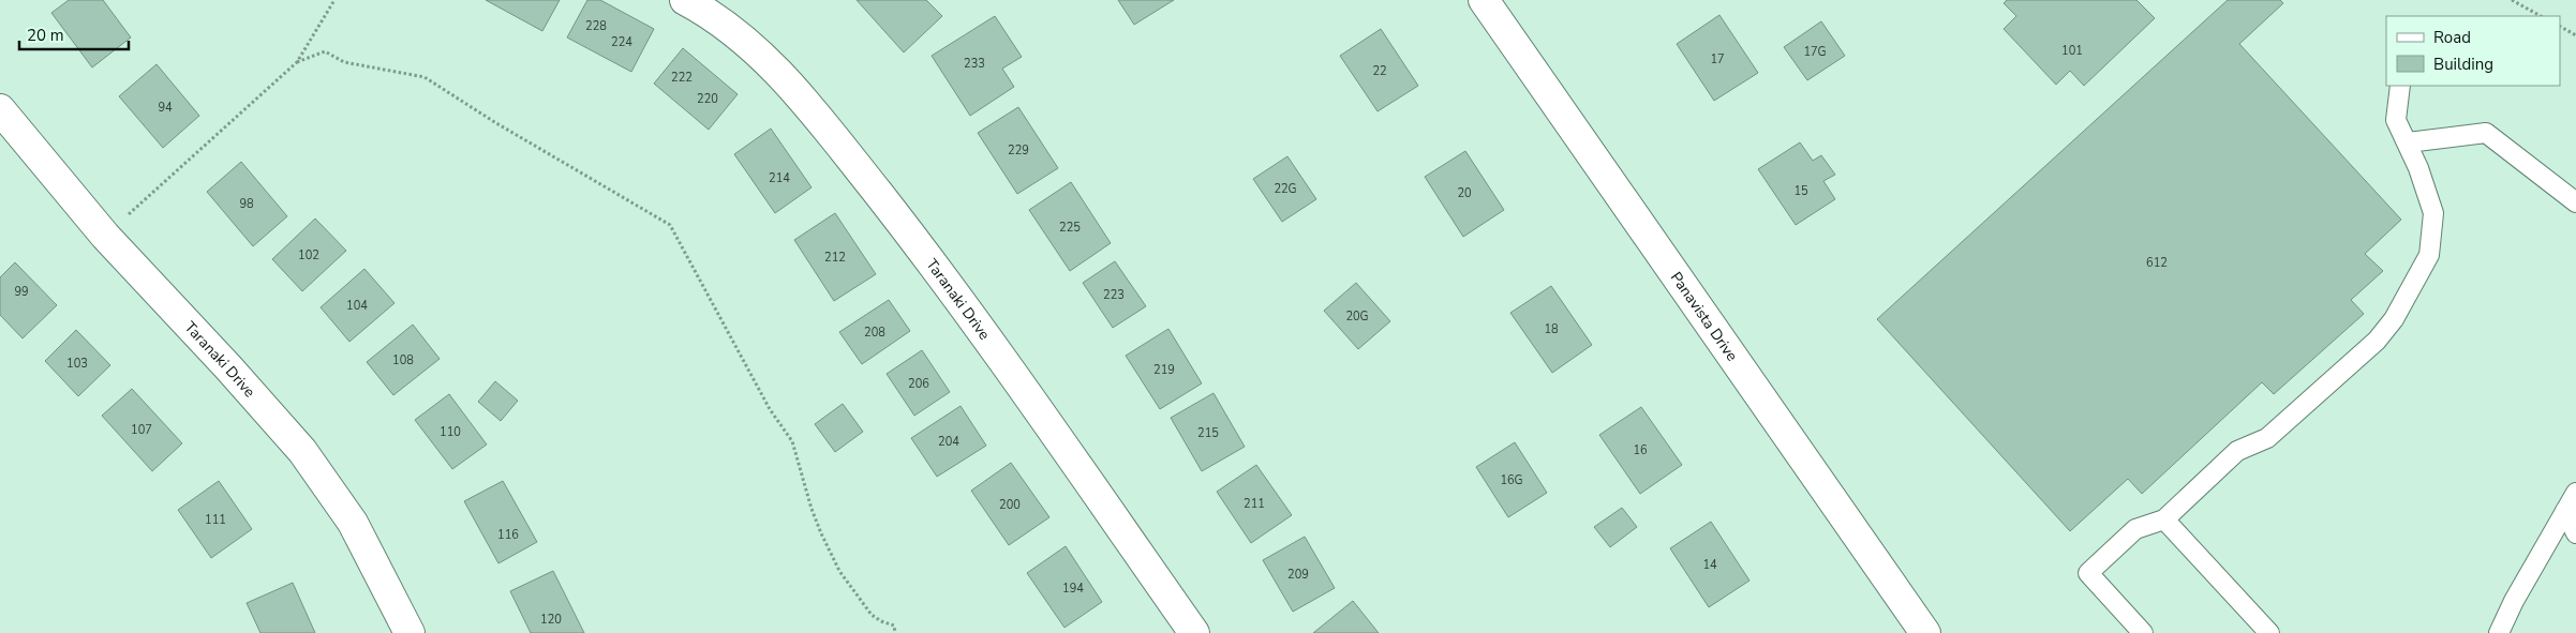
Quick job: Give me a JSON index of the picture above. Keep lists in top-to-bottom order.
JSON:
{
  "streets": {
    "street": ["Taranaki Drive", "Panavista Drive"]
  },
  "house_numbers": [
    "228",
    "224",
    "101",
    "17G",
    "17",
    "233",
    "22",
    "222",
    "220",
    "94",
    "229",
    "214",
    "22G",
    "15",
    "20",
    "98",
    "225",
    "102",
    "212",
    "612",
    "99",
    "223",
    "104",
    "20G",
    "18",
    "208",
    "108",
    "103",
    "219",
    "206",
    "107",
    "110",
    "215",
    "204",
    "16",
    "16G",
    "211",
    "200",
    "111",
    "116",
    "14",
    "209",
    "194",
    "120"
  ],
  "legend": ["Road", "Building"],
  "scale_bar": "20 m"
}
